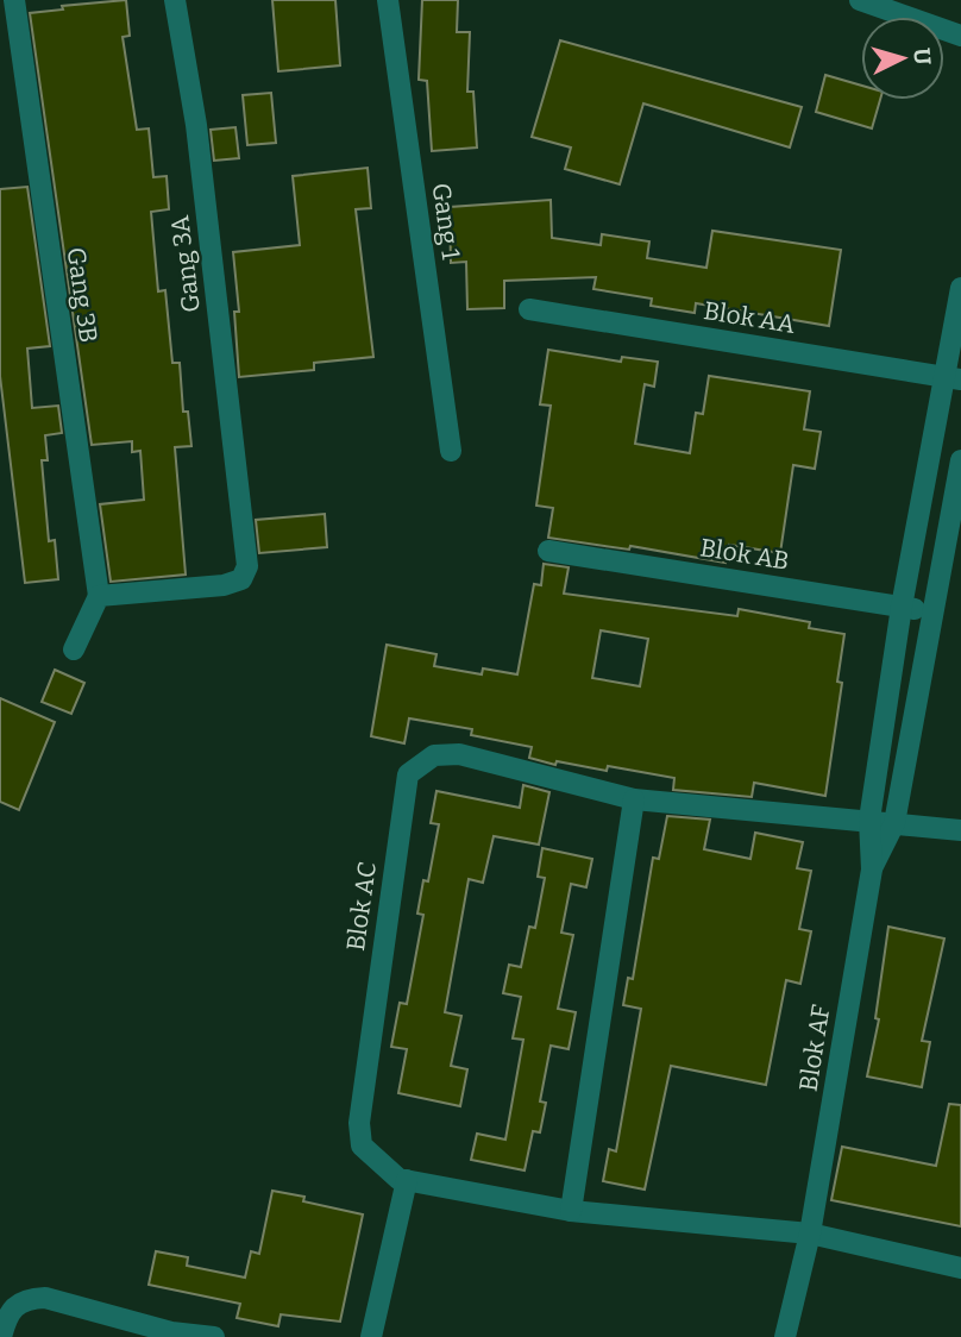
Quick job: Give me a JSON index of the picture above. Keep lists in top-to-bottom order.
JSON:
{
  "streets": {
    "street": [
      "Gang 1",
      "Gang 3A",
      "Gang 3B",
      "Blok AA",
      "Blok AB",
      "Blok AC",
      "Blok AF"
    ]
  },
  "crossings": [
    ["Gang 3A", "Gang 3B"],
    ["Blok AC", "Blok AF"]
  ],
  "north": "right"
}
